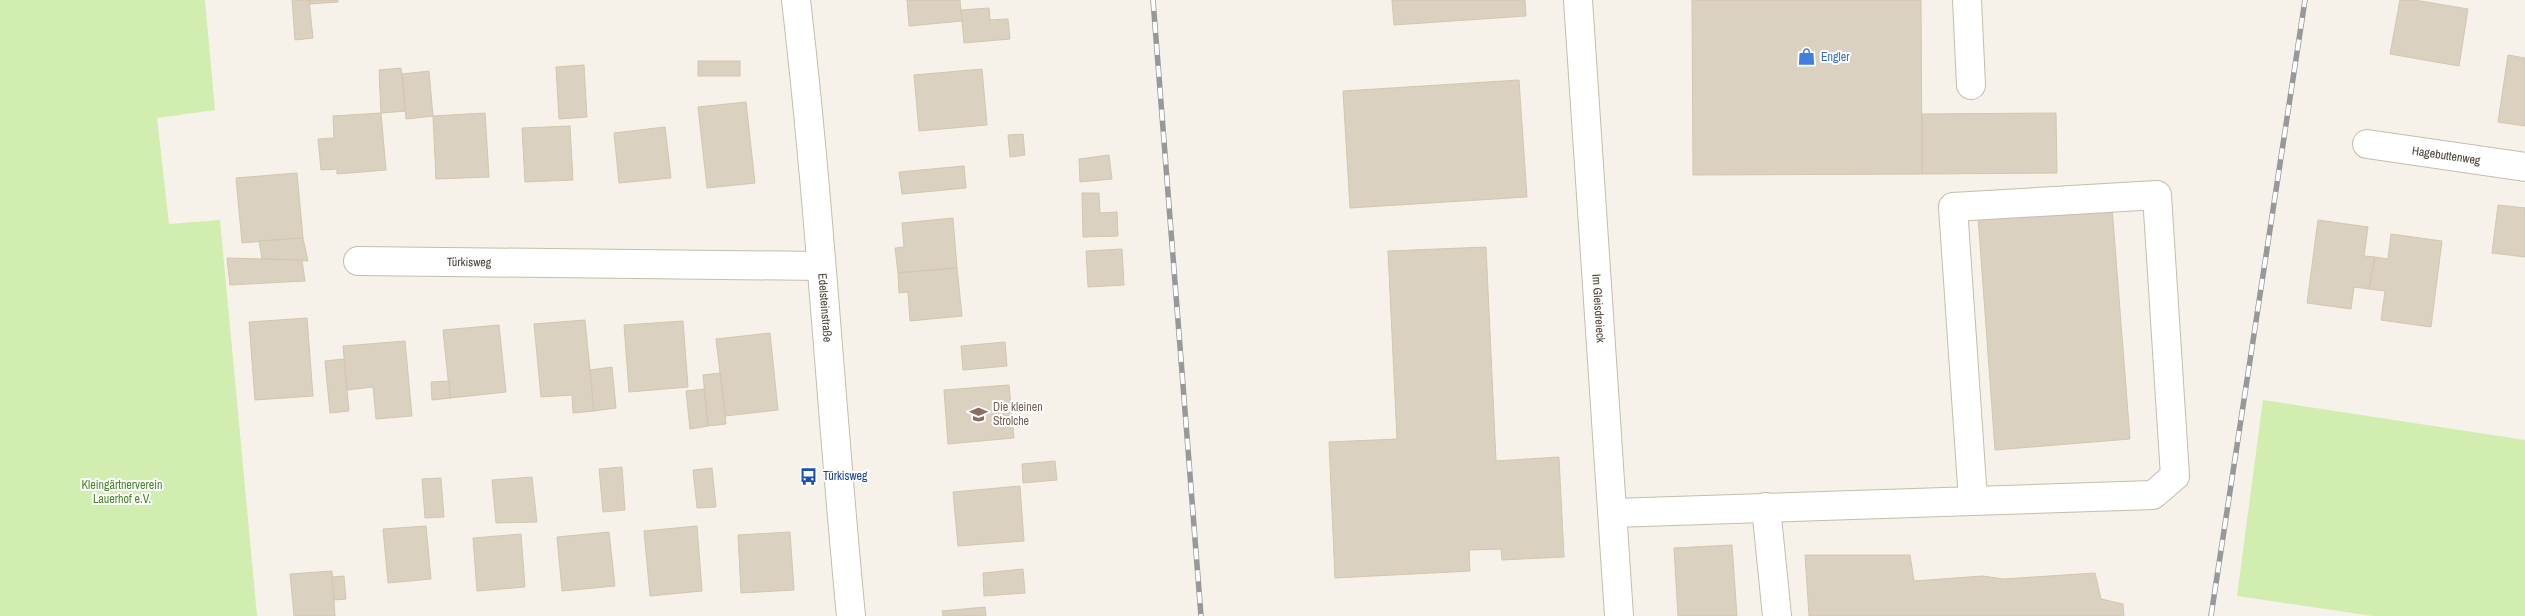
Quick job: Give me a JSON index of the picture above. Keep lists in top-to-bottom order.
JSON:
{
  "streets": {
    "street": [
      "Hagebuttenweg",
      "Türkisweg",
      "Edelsteinstraße",
      "Im Gleisdreieck"
    ]
  },
  "crossings": [
    ["Türkisweg", "Edelsteinstraße"]
  ],
  "parks": ["Kleingärtnerverein Lauerhof e.V."],
  "places": {
    "shop": ["Engler"],
    "school or university": ["Die kleinen Strolche"],
    "bus stop": ["Türkisweg"]
  }
}
